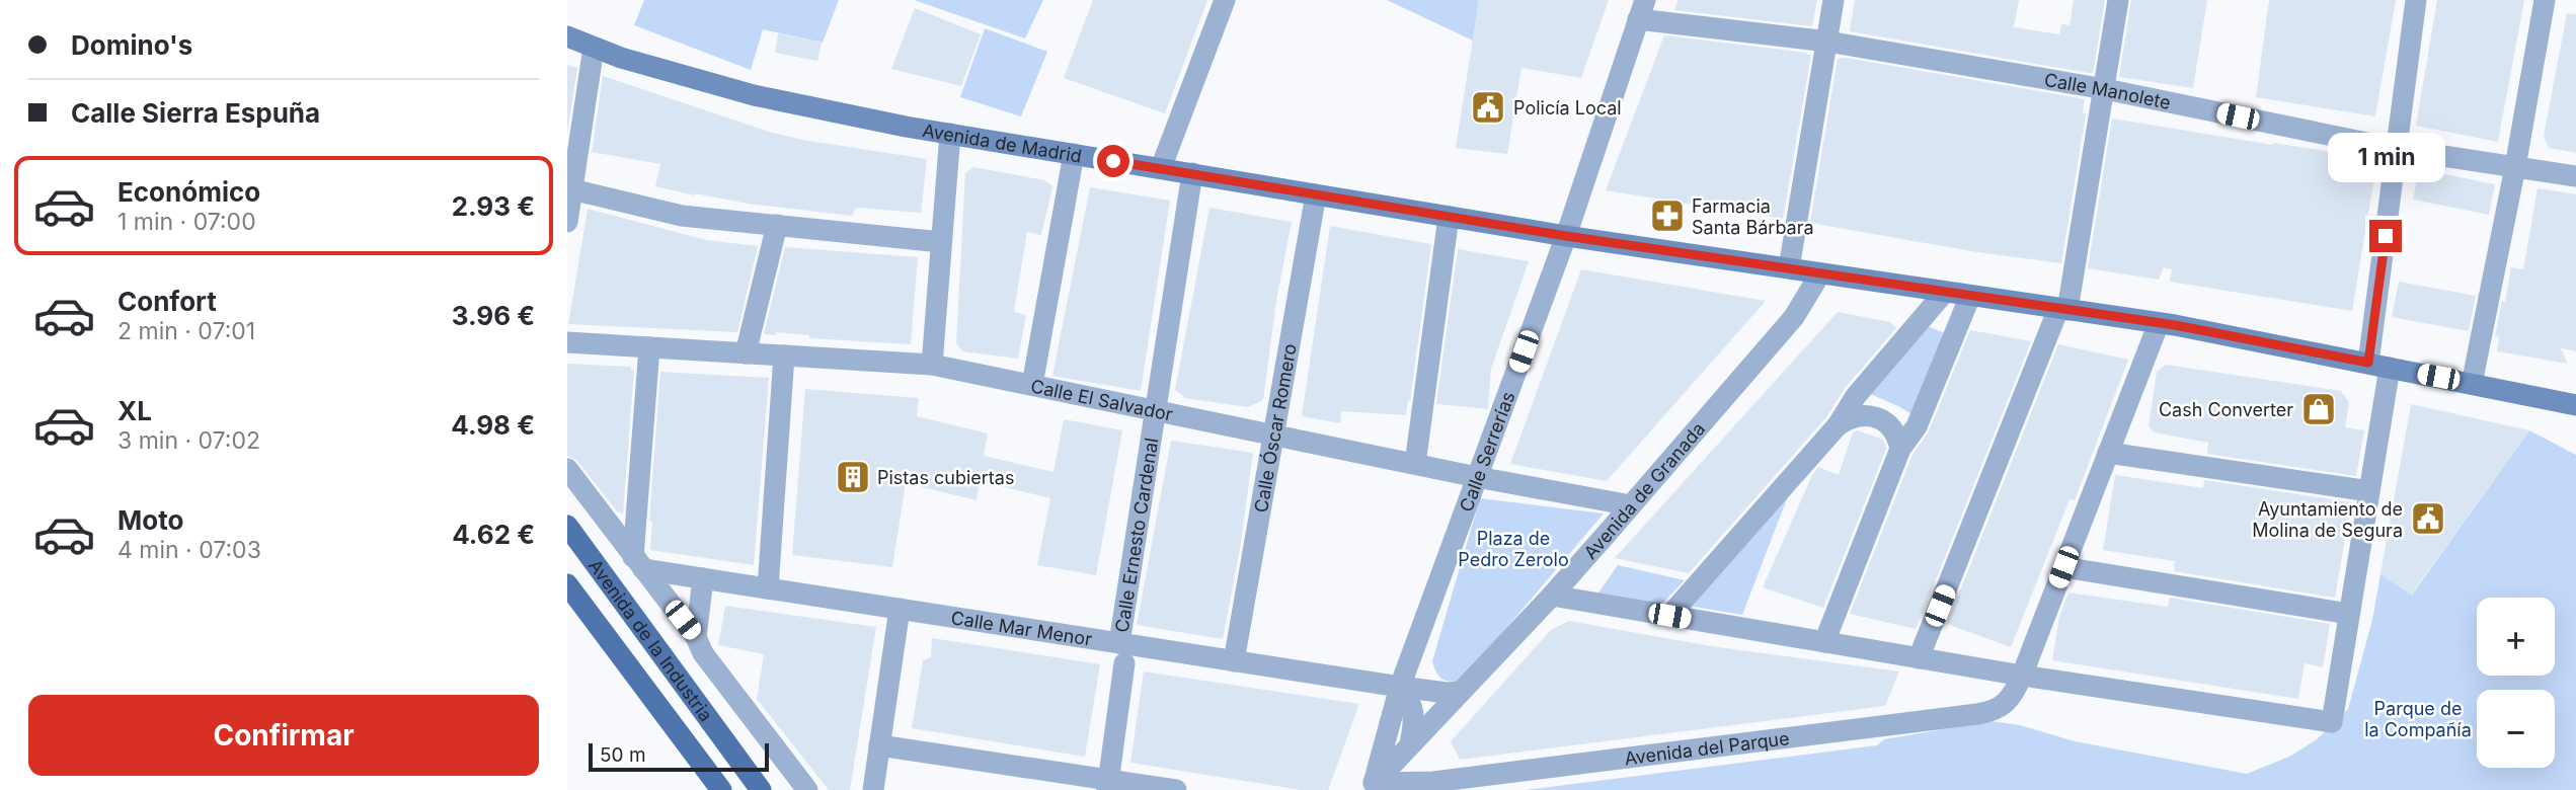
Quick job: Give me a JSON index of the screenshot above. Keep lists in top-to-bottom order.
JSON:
{
  "streets": {
    "main road": ["Avenida de Madrid", "Avenida de la Industria"],
    "street": [
      "Calle Manolete",
      "Calle El Salvador",
      "Calle Óscar Romero",
      "Calle Serrerías",
      "Avenida de Granada",
      "Calle Ernesto Cardenal",
      "Calle Mar Menor",
      "Avenida del Parque"
    ]
  },
  "crossings": [
    ["Calle Manolete", "Calle Serrerías"],
    ["Avenida de Madrid", "Calle Óscar Romero"],
    ["Avenida de Madrid", "Calle Serrerías"],
    ["Avenida de Madrid", "Avenida de Granada"],
    ["Avenida de Madrid", "Calle Ernesto Cardenal"],
    ["Avenida de Madrid", "Avenida del Parque"],
    ["Calle El Salvador", "Calle Óscar Romero"],
    ["Calle El Salvador", "Calle Serrerías"],
    ["Calle El Salvador", "Avenida de Granada"],
    ["Calle El Salvador", "Calle Ernesto Cardenal"],
    ["Calle Óscar Romero", "Calle Mar Menor"],
    ["Calle Serrerías", "Avenida de Granada"],
    ["Calle Serrerías", "Calle Mar Menor"],
    ["Calle Serrerías", "Avenida del Parque"],
    ["Avenida de Granada", "Calle Mar Menor"],
    ["Avenida de Granada", "Avenida del Parque"],
    ["Calle Ernesto Cardenal", "Calle Mar Menor"]
  ],
  "parks": ["Plaza de Pedro Zerolo", "Parque de la Compañía"],
  "places": {
    "public building": ["Policía Local", "Ayuntamiento de Molina de Segura"],
    "pharmacy": ["Farmacia Santa Bárbara"],
    "shop": ["Cash Converter"],
    "building": ["Pistas cubiertas"]
  },
  "scale_bar": "50 m",
  "page": {
    "banner": ["Domino's", "Calle Sierra Espuña"],
    "bubble": "1 min",
    "list": [
      {
        "name": "Económico",
        "note": "1 min · 07:00",
        "value": "2.93 €"
      },
      {
        "name": "Confort",
        "note": "2 min · 07:01",
        "value": "3.96 €"
      },
      {
        "name": "XL",
        "note": "3 min · 07:02",
        "value": "4.98 €"
      },
      {
        "name": "Moto",
        "note": "4 min · 07:03",
        "value": "4.62 €"
      }
    ],
    "map_buttons": ["+", "−"],
    "buttons": "Confirmar",
    "scale": "50 m"
  }
}
